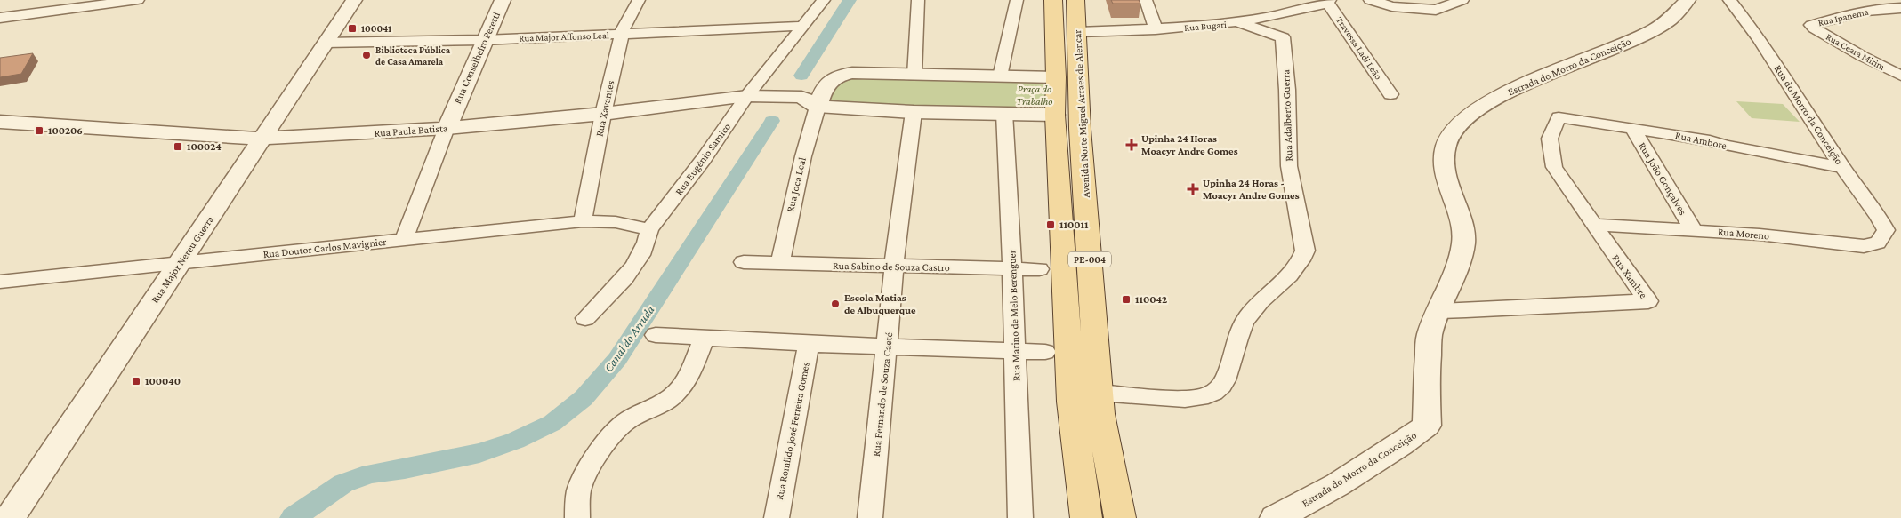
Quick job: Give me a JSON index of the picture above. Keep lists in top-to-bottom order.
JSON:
{
  "streets": {
    "main road": ["Avenida Norte Miguel Arraes de Alencar", "PE-004"],
    "street": [
      "Rua Ipanema",
      "Rua Bugari",
      "Rua Major Affonso Leal",
      "Travessa Ladi Leão",
      "Rua Ceará Mirim",
      "Rua Conselheiro Peretti",
      "Estrada do Morro da Conceição",
      "Rua Xavantes",
      "Rua do Morro da Conceição",
      "Rua Adalberto Guerra",
      "Rua Paula Batista",
      "Rua Ambore",
      "Rua Eugênio Samico",
      "Rua João Gonçalves",
      "Rua Joca Leal",
      "Rua Moreno",
      "Rua Doutor Carlos Mavignier",
      "Rua Major Nereu Guerra",
      "Rua Sabino de Souza Castro",
      "Rua Xambre",
      "Rua Marino de Melo Berenguer",
      "Rua Fernando de Souza Caeté",
      "Rua Romildo José Ferreira Gomes"
    ]
  },
  "crossings": [
    ["Rua Ipanema", "Rua Ceará Mirim"],
    ["Rua Bugari", "Travessa Ladi Leão"],
    ["Rua Bugari", "Avenida Norte Miguel Arraes de Alencar"],
    ["Rua Bugari", "Rua Adalberto Guerra"],
    ["Rua Major Affonso Leal", "Rua Conselheiro Peretti"],
    ["Rua Major Affonso Leal", "Rua Xavantes"],
    ["Rua Major Affonso Leal", "Rua Eugênio Samico"],
    ["Rua Major Affonso Leal", "Rua Major Nereu Guerra"],
    ["Rua Conselheiro Peretti", "Rua Paula Batista"],
    ["Rua Conselheiro Peretti", "Rua Doutor Carlos Mavignier"],
    ["Estrada do Morro da Conceição", "Rua Xambre"],
    ["Rua Xavantes", "Rua Paula Batista"],
    ["Rua Xavantes", "Rua Doutor Carlos Mavignier"],
    ["Avenida Norte Miguel Arraes de Alencar", "Rua Adalberto Guerra"],
    ["Rua do Morro da Conceição", "Rua Ambore"],
    ["Rua do Morro da Conceição", "Rua Moreno"],
    ["Rua Paula Batista", "Rua Eugênio Samico"],
    ["Rua Paula Batista", "Rua Joca Leal"],
    ["Rua Paula Batista", "Rua Major Nereu Guerra"],
    ["Rua Ambore", "Rua João Gonçalves"],
    ["Rua Ambore", "Rua Xambre"],
    ["Rua Eugênio Samico", "Rua Doutor Carlos Mavignier"],
    ["Rua João Gonçalves", "Rua Moreno"],
    ["Rua Joca Leal", "Rua Sabino de Souza Castro"],
    ["Rua Moreno", "Rua Xambre"],
    ["Rua Doutor Carlos Mavignier", "Rua Major Nereu Guerra"],
    ["Rua Sabino de Souza Castro", "Rua Marino de Melo Berenguer"],
    ["Rua Sabino de Souza Castro", "Rua Fernando de Souza Caeté"]
  ],
  "water": ["Canal do Arruda"],
  "parks": ["Praça do Trabalho"],
  "places": {
    "transit": [
      "100041",
      "100206",
      "100024",
      "110011",
      "110042",
      "100040"
    ],
    "other": ["Biblioteca Pública de Casa Amarela", "Escola Matias de Albuquerque"],
    "health": ["Upinha 24 Horas Moacyr Andre Gomes", "Upinha 24 Horas - Moacyr Andre Gomes"]
  }
}
